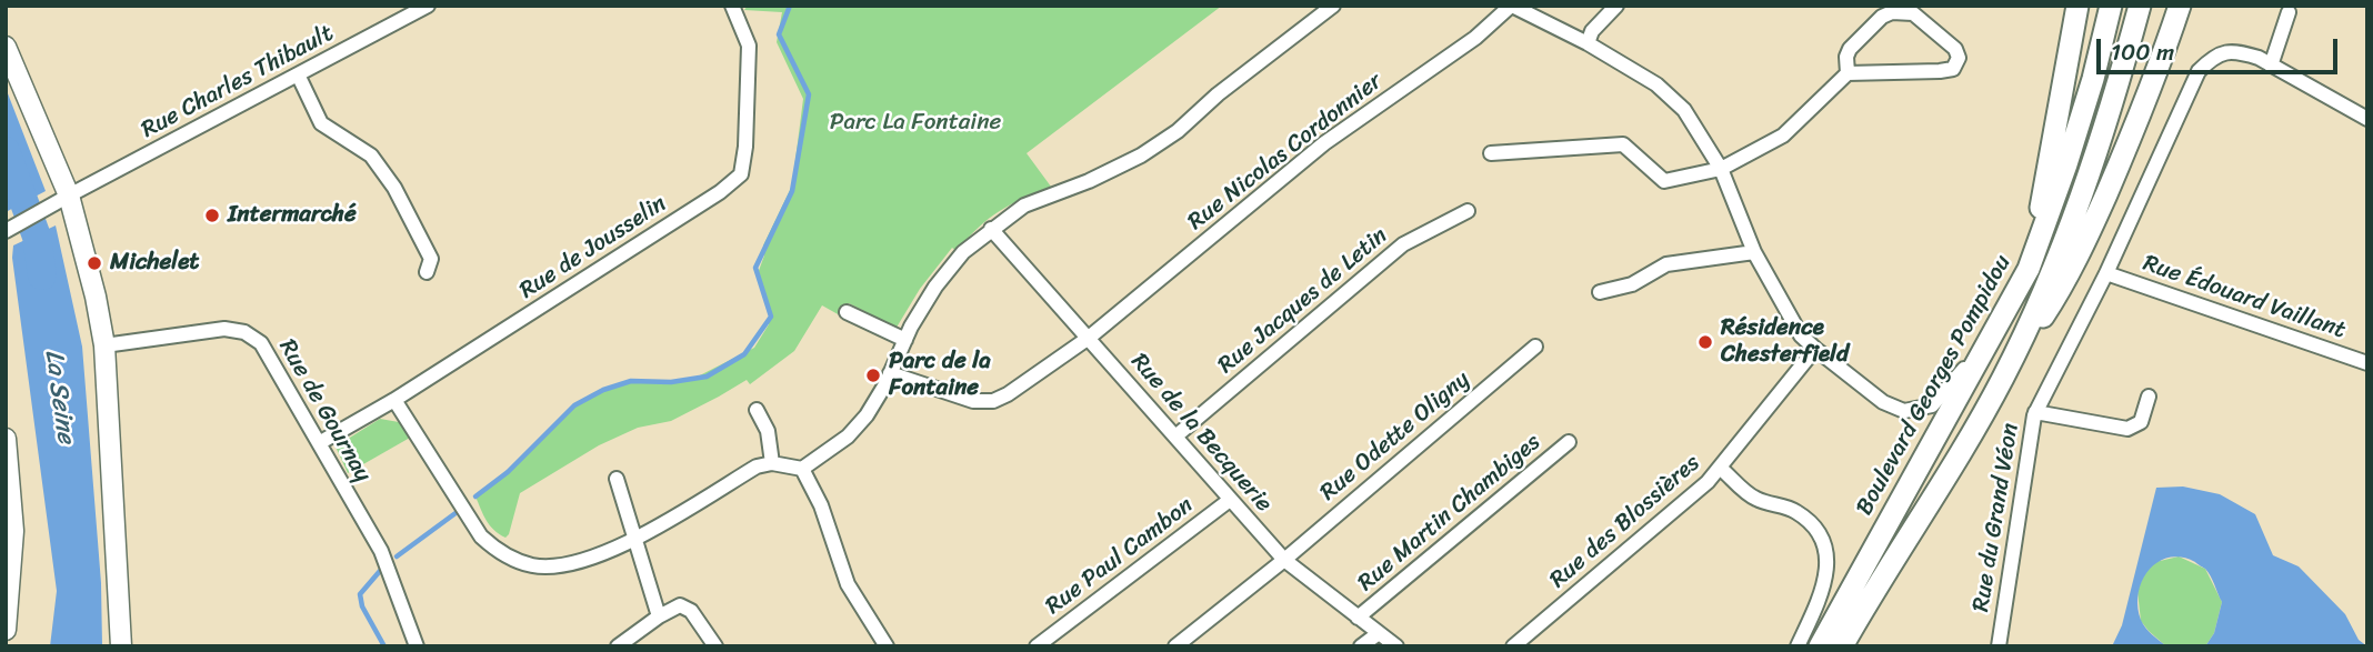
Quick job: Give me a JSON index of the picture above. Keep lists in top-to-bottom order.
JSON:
{
  "streets": {
    "main road": ["Boulevard Georges Pompidou"],
    "street": [
      "Rue Charles Thibault",
      "Rue Nicolas Cordonnier",
      "Rue de Jousselin",
      "Rue Édouard Vaillant",
      "Rue Jacques de Letin",
      "Rue de Gournay",
      "Rue de la Becquerie",
      "Rue Odette Oligny",
      "Rue Martin Chambiges",
      "Rue du Grand Véon",
      "Rue des Blossières",
      "Rue Paul Cambon"
    ]
  },
  "crossings": [
    ["Rue Nicolas Cordonnier", "Rue de la Becquerie"],
    ["Rue de Jousselin", "Rue de Gournay"],
    ["Rue Édouard Vaillant", "Rue du Grand Véon"],
    ["Rue Jacques de Letin", "Rue de la Becquerie"],
    ["Rue de la Becquerie", "Rue Odette Oligny"],
    ["Rue de la Becquerie", "Rue Martin Chambiges"],
    ["Rue de la Becquerie", "Rue Paul Cambon"]
  ],
  "water": ["La Seine"],
  "parks": ["Parc La Fontaine"],
  "places": [
    "Intermarché",
    "Michelet",
    "Résidence Chesterfield",
    "Parc de la Fontaine"
  ],
  "scale_bar": "100 m"
}
